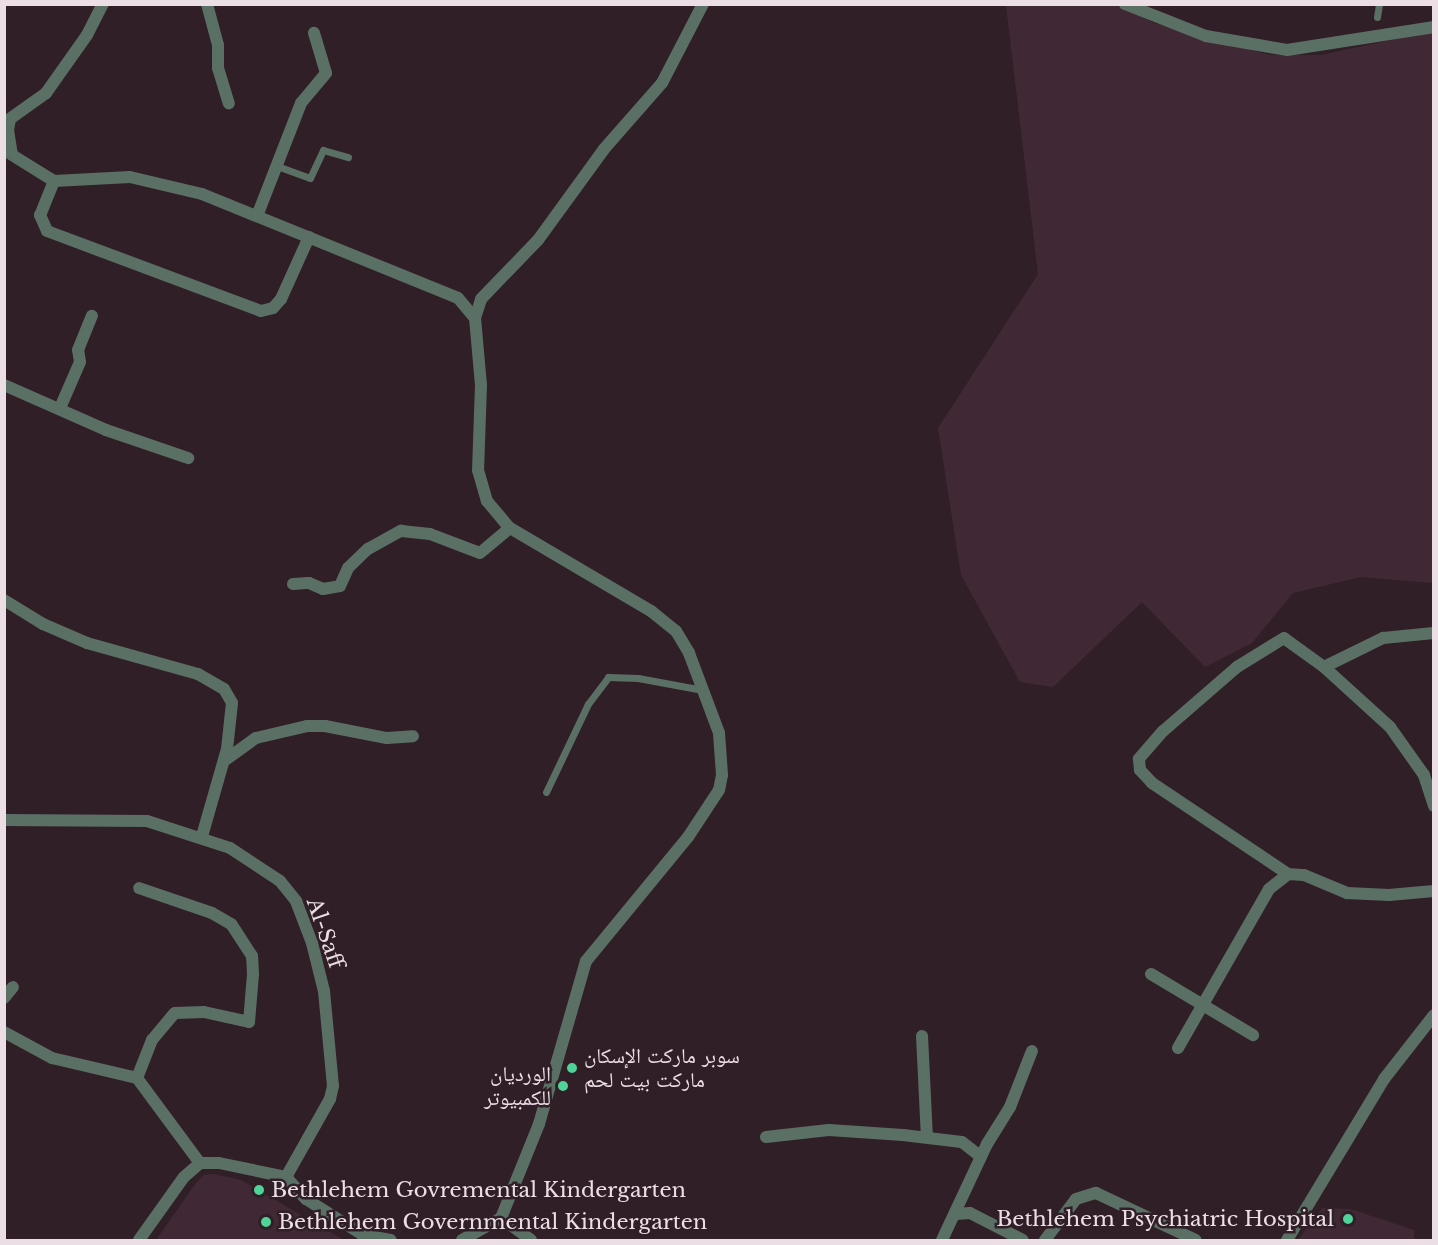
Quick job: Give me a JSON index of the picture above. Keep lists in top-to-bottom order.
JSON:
{
  "streets": {
    "street": ["Al-Saff"]
  },
  "places": [
    "سوبر ماركت الإسكان ماركت بيت لحم",
    "الورديان للكمبيوتر",
    "Bethlehem Govremental Kindergarten",
    "Bethlehem Psychiatric Hospital",
    "Bethlehem Governmental Kindergarten"
  ]
}
